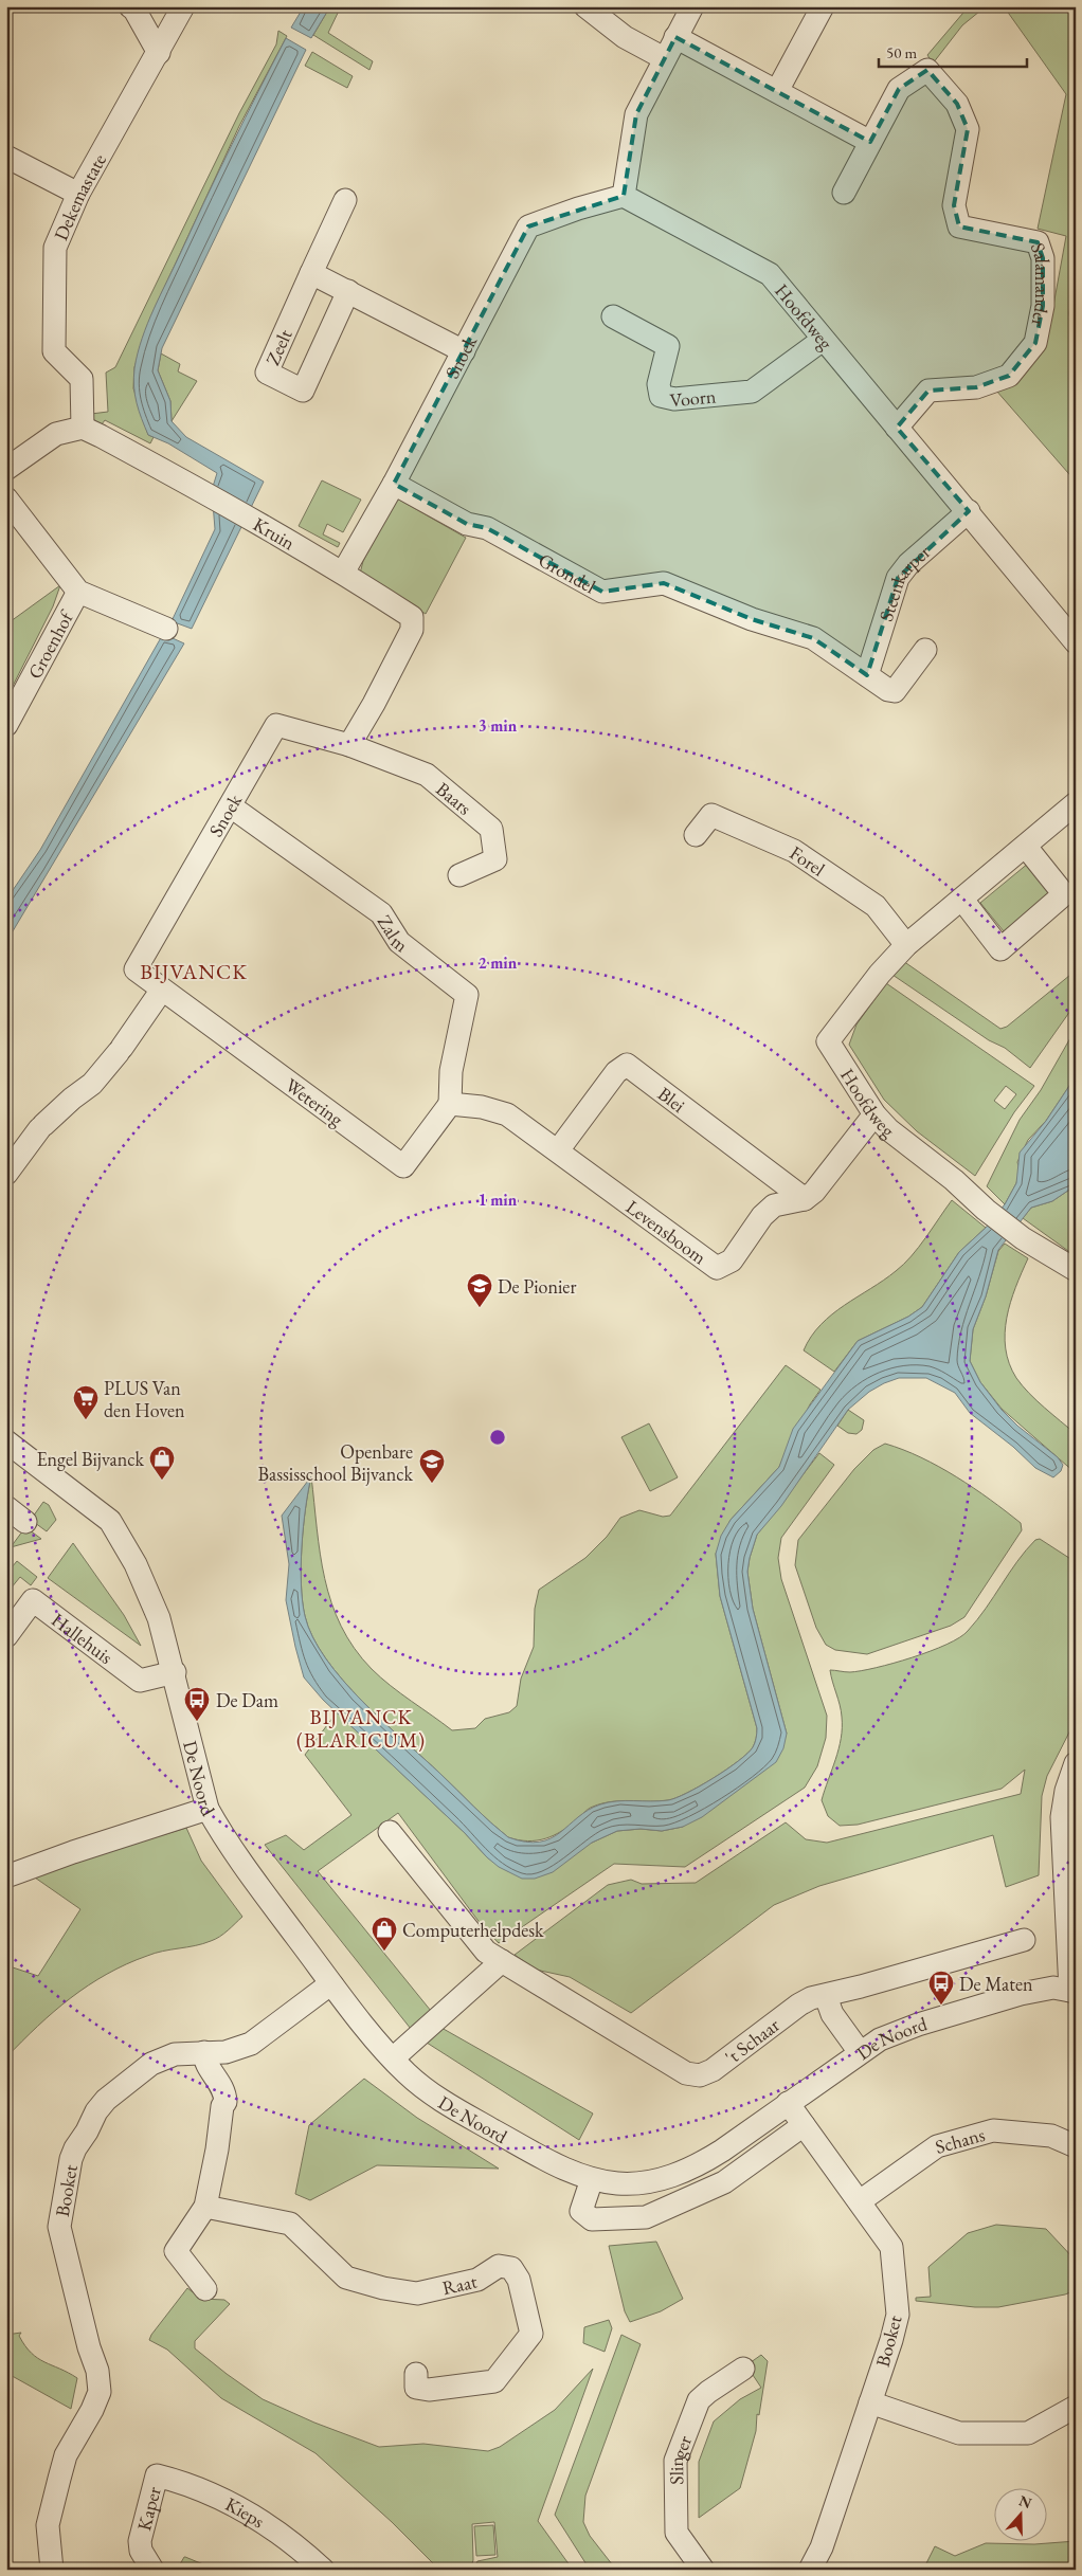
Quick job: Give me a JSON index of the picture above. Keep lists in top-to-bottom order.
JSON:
{
  "streets": {
    "street": [
      "Dekemastate",
      "Salamander",
      "Hoofdweg",
      "Zeelt",
      "Snoek",
      "Voorn",
      "Kruin",
      "Grondel",
      "Steenkarper",
      "Groenhof",
      "Baars",
      "Forel",
      "Zalm",
      "Blei",
      "Wetering",
      "Levensboom",
      "Hallehuis",
      "De Noord",
      "'t Schaar",
      "Schans",
      "Booket",
      "Raat",
      "Slinger",
      "Kaper",
      "Kieps"
    ]
  },
  "crossings": [
    ["Dekemastate", "Kruin"],
    ["Salamander", "Hoofdweg"],
    ["Hoofdweg", "Snoek"],
    ["Hoofdweg", "Voorn"],
    ["Hoofdweg", "Steenkarper"],
    ["Hoofdweg", "Forel"],
    ["Snoek", "Kruin"],
    ["Snoek", "Grondel"],
    ["Snoek", "Baars"],
    ["Snoek", "Zalm"],
    ["Snoek", "Wetering"],
    ["Kruin", "Baars"],
    ["Grondel", "Steenkarper"],
    ["Zalm", "Wetering"],
    ["Zalm", "Levensboom"],
    ["Blei", "Levensboom"],
    ["Wetering", "Levensboom"],
    ["Hallehuis", "De Noord"],
    ["De Noord", "Booket"],
    ["Schans", "Booket"],
    ["Kaper", "Kieps"]
  ],
  "districts": ["BIJVANCK", "BIJVANCK (BLARICUM)"],
  "places": {
    "school or university": ["De Pionier", "Openbare Bassisschool Bijvanck"],
    "supermarket": ["PLUS Van den Hoven"],
    "shop": ["Engel Bijvanck", "Computerhelpdesk"],
    "bus stop": ["De Dam", "De Maten"]
  },
  "scale_bar": "50 m",
  "north": "top",
  "rings": ["3 min", "2 min", "1 min"]
}
